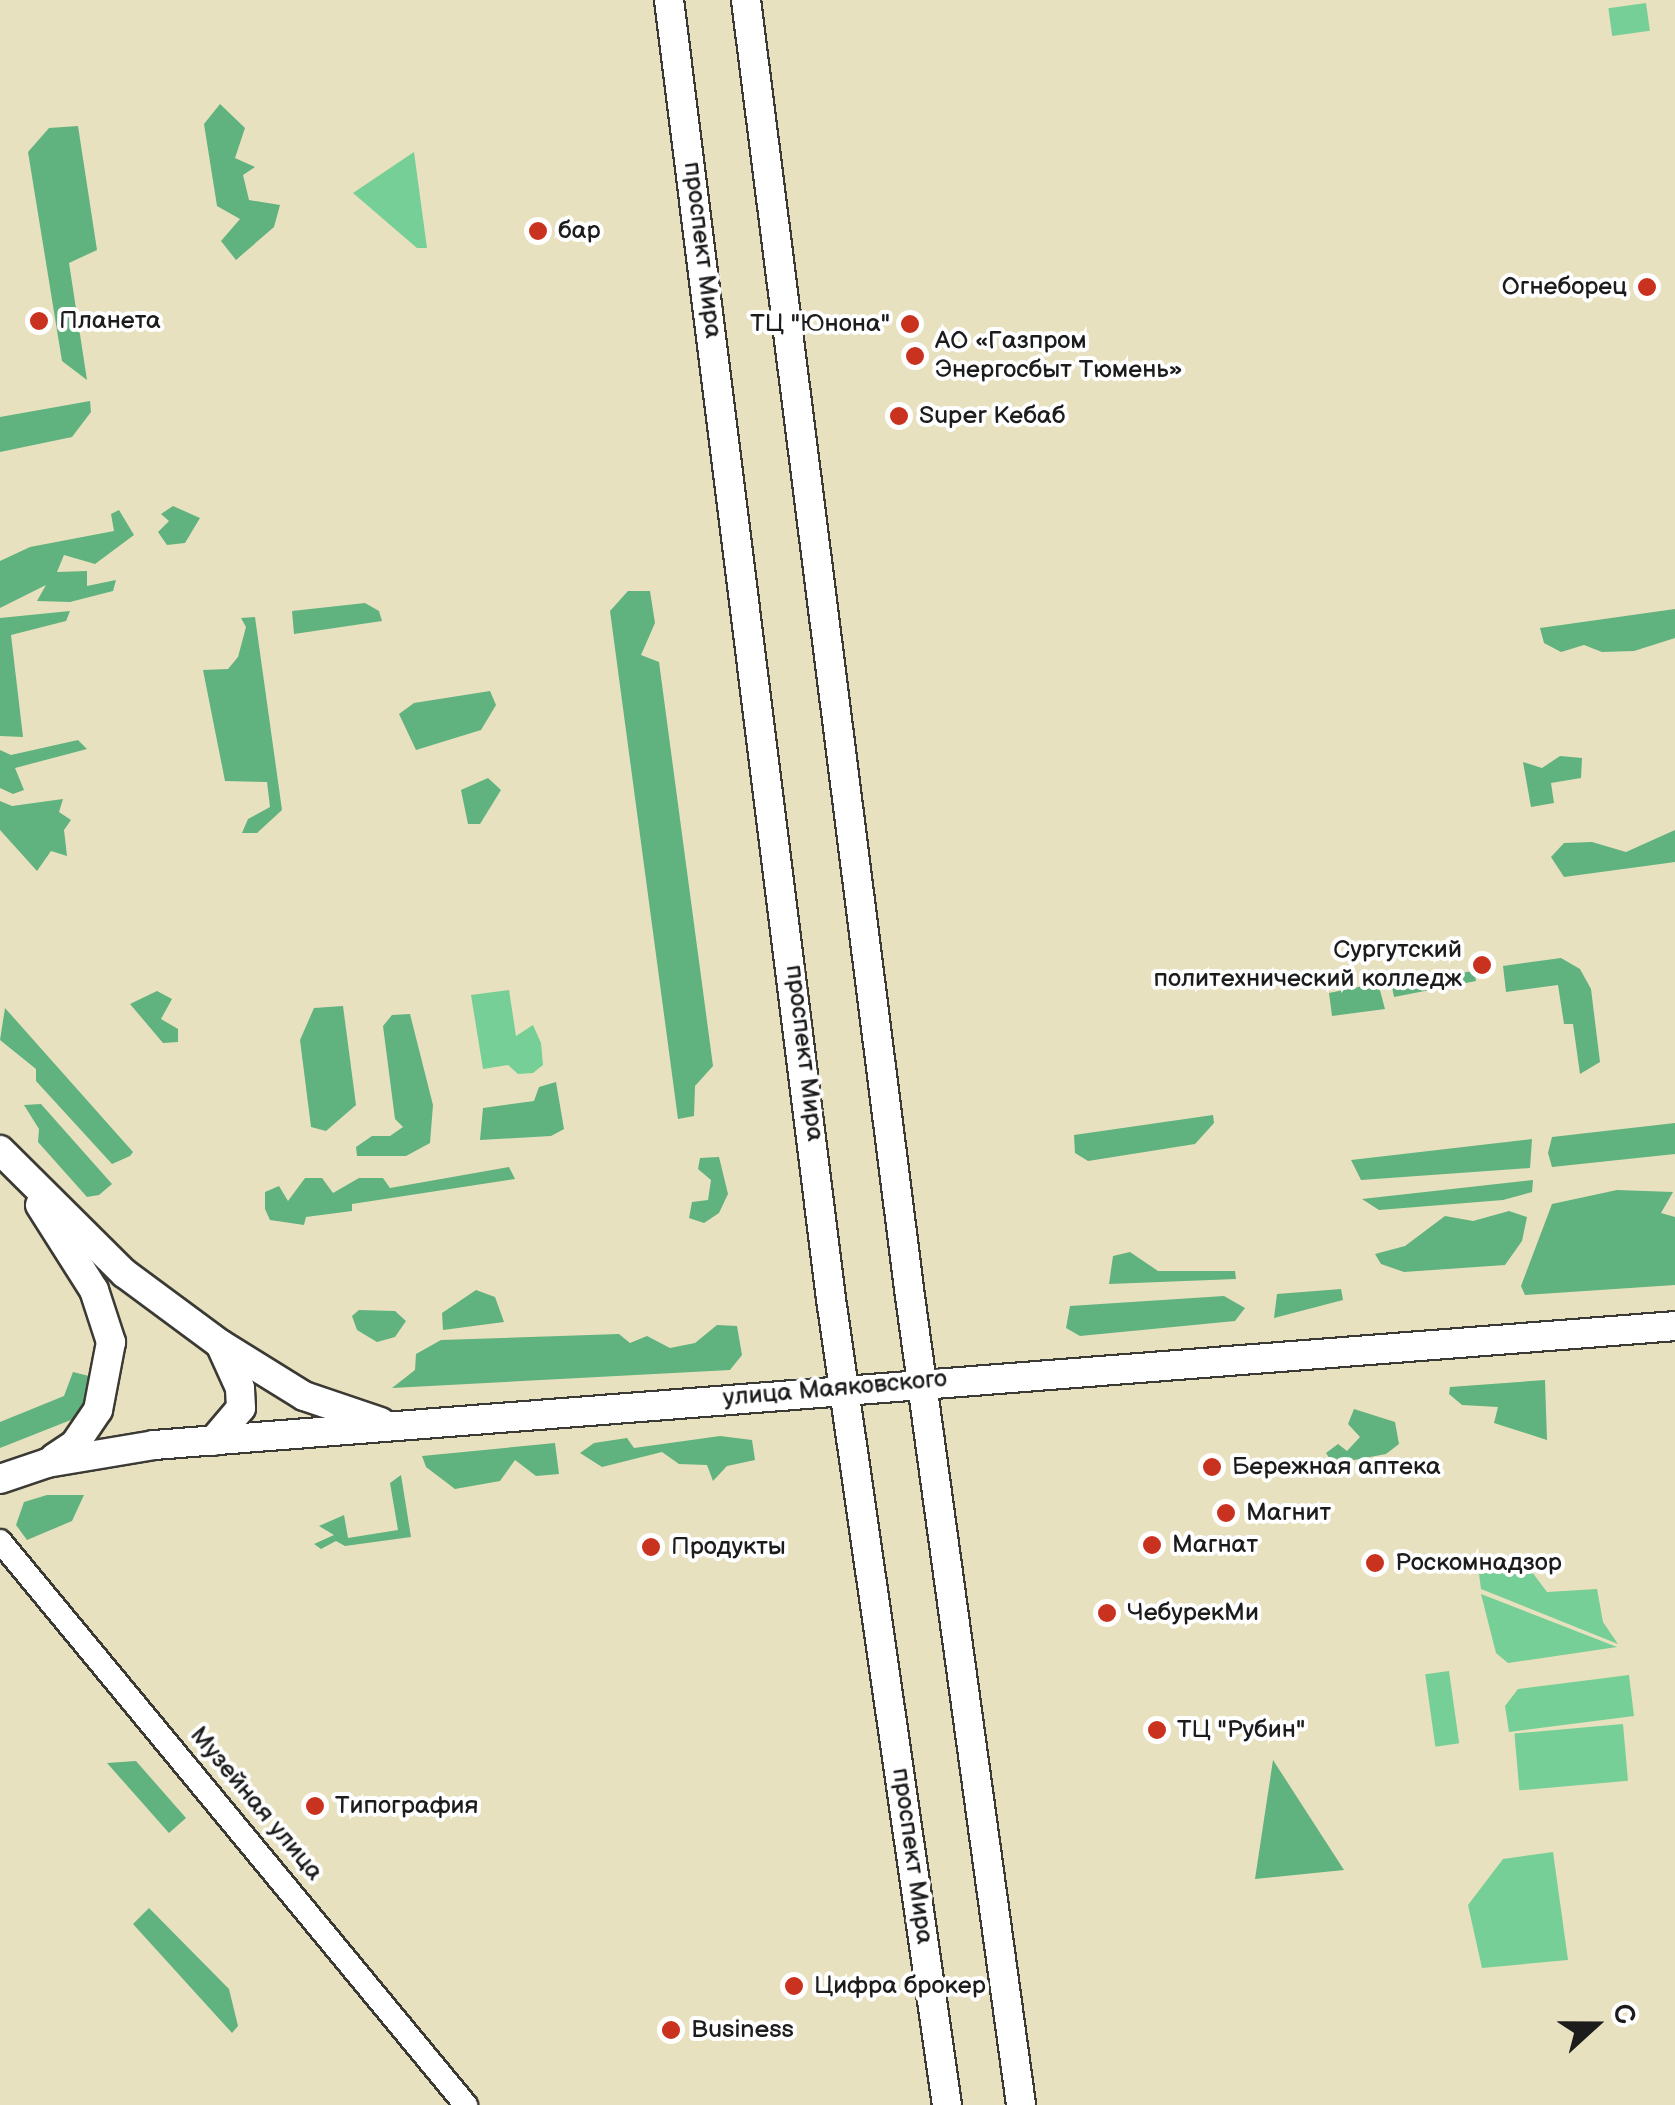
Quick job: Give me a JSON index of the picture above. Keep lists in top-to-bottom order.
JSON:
{
  "streets": {
    "main road": ["проспект Мира", "улица Маяковского"],
    "street": ["Музейная улица"]
  },
  "crossings": [
    ["проспект Мира", "улица Маяковского"]
  ],
  "places": [
    "бар",
    "Огнеборец",
    "Планета",
    "ТЦ \"Юнона\"",
    "АО «Газпром Энергосбыт Тюмень»",
    "Super Кебаб",
    "Сургутский политехнический колледж",
    "Бережная аптека",
    "Магнит",
    "Магнат",
    "Продукты",
    "Роскомнадзор",
    "ЧебурекМи",
    "ТЦ \"Рубин\"",
    "Типография",
    "Цифра брокер",
    "Business"
  ],
  "north": "right"
}
